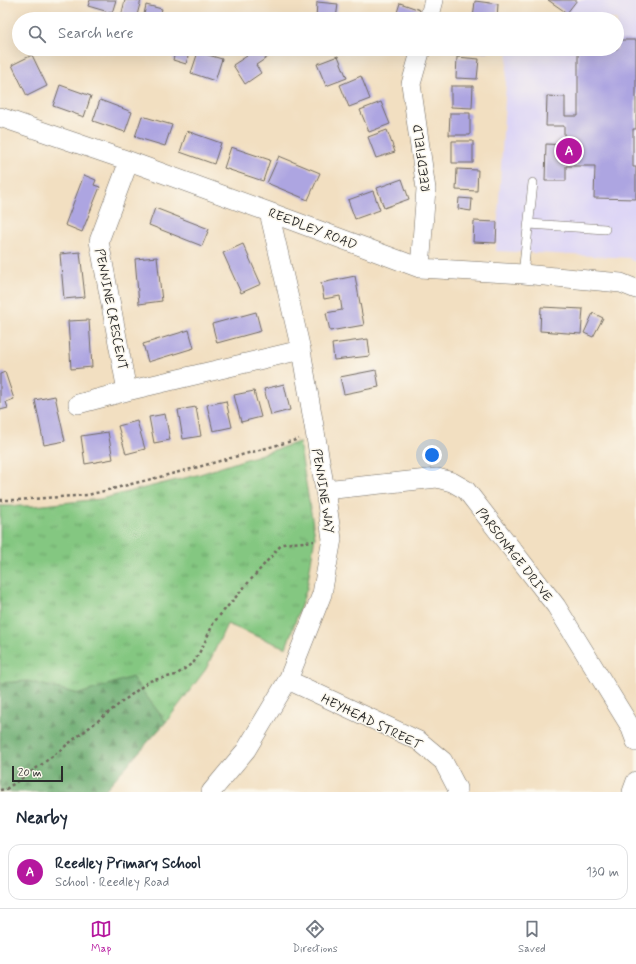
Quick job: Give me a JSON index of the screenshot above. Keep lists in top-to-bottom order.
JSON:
{
  "streets": {
    "street": [
      "REEDFIELD",
      "REEDLEY ROAD",
      "PENNINE CRESCENT",
      "PENNINE WAY",
      "PARSONAGE DRIVE",
      "HEYHEAD STREET"
    ]
  },
  "crossings": [
    ["REEDFIELD", "REEDLEY ROAD"],
    ["REEDLEY ROAD", "PENNINE CRESCENT"],
    ["REEDLEY ROAD", "PENNINE WAY"],
    ["PENNINE WAY", "PARSONAGE DRIVE"],
    ["PENNINE WAY", "HEYHEAD STREET"]
  ],
  "scale_bar": "20 m",
  "page": {
    "search": "Search here",
    "pins": "A",
    "scale": "20 m",
    "heading": "Nearby",
    "list": [
      {
        "mark": "A",
        "name": "Reedley Primary School",
        "note": "School · Reedley Road",
        "value": "130 m"
      }
    ],
    "nav": ["Map", "Directions", "Saved"]
  }
}
